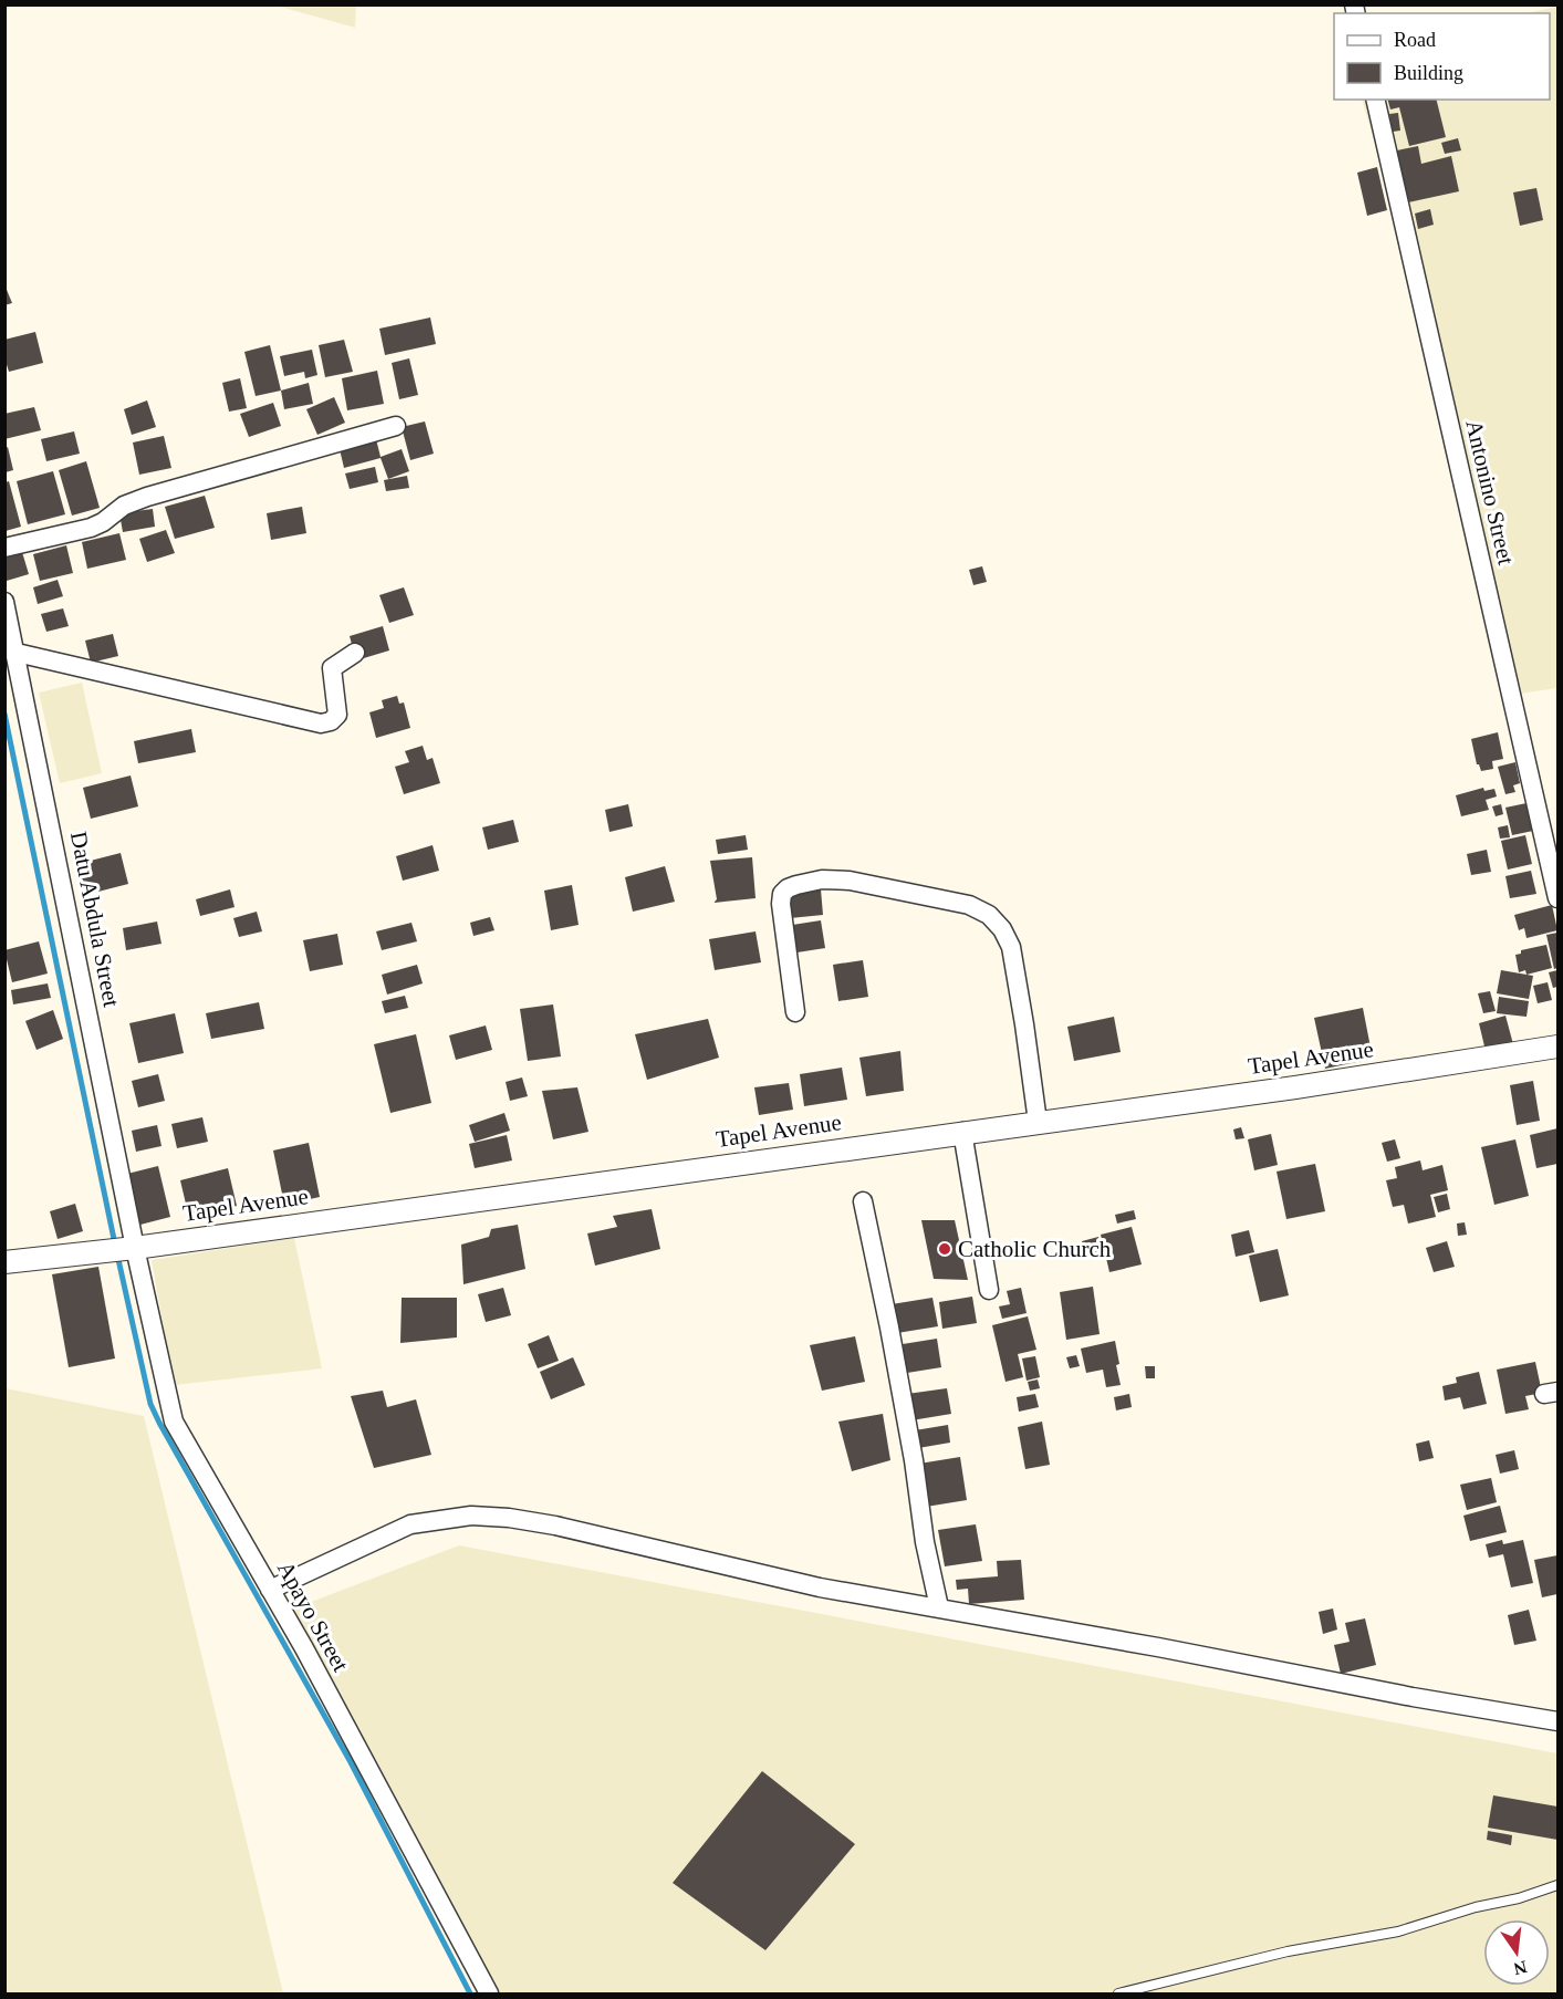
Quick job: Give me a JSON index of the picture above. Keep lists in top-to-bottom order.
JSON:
{
  "streets": {
    "street": [
      "Antonino Street",
      "Datu Abdula Street",
      "Tapel Avenue",
      "Apayo Street"
    ]
  },
  "crossings": [
    ["Datu Abdula Street", "Tapel Avenue"],
    ["Datu Abdula Street", "Apayo Street"],
    ["Tapel Avenue", "Apayo Street"]
  ],
  "places": ["Catholic Church"],
  "legend": ["Road", "Building"],
  "north": "bottom"
}
